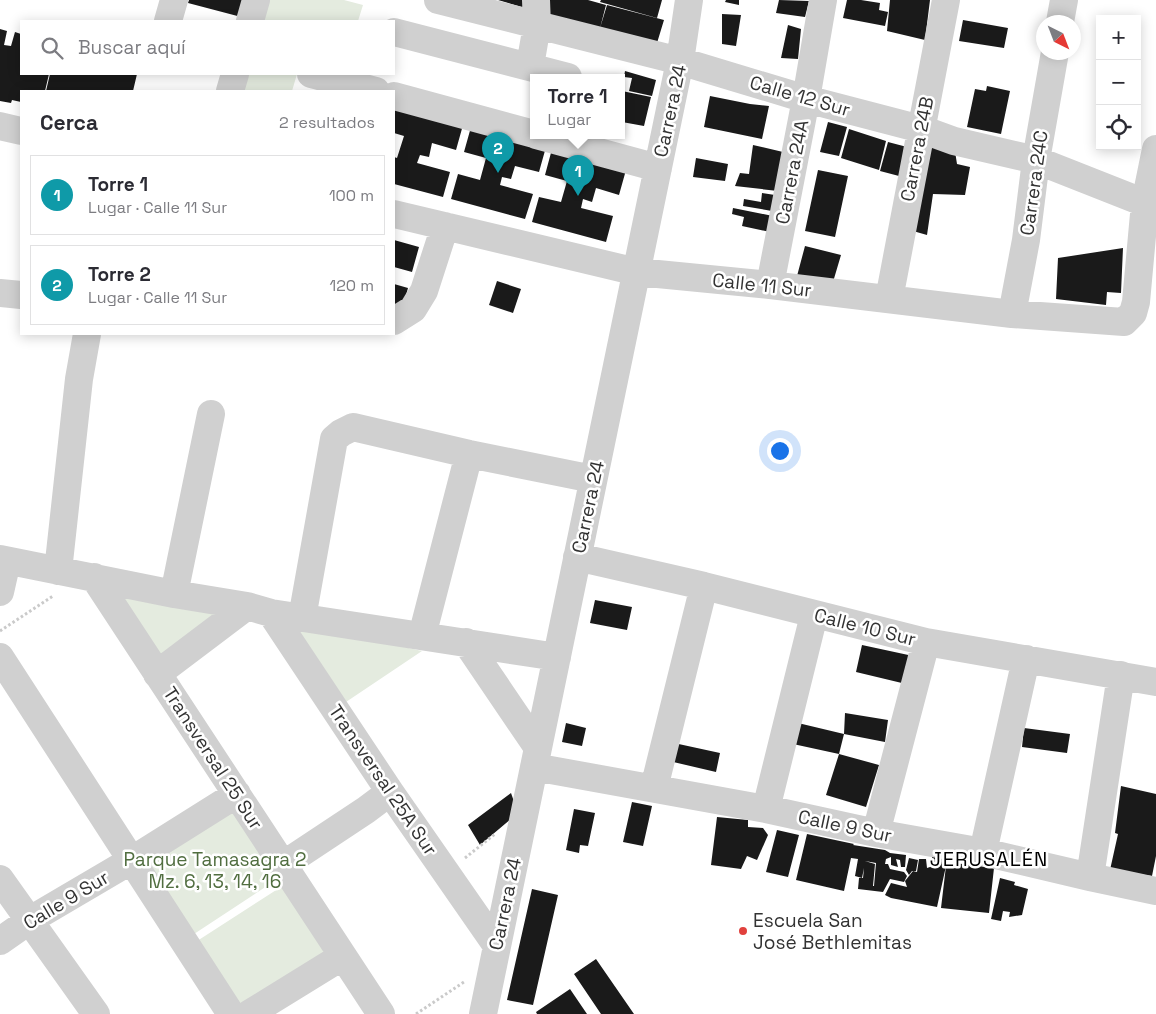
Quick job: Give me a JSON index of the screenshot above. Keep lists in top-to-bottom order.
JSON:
{
  "streets": {
    "street": [
      "Calle 12 Sur",
      "Carrera 24",
      "Carrera 24B",
      "Carrera 24A",
      "Carrera 24C",
      "Calle 11 Sur",
      "Calle 10 Sur",
      "Transversal 25 Sur",
      "Transversal 25A Sur",
      "Calle 9 Sur"
    ]
  },
  "crossings": [
    ["Calle 12 Sur", "Carrera 24"],
    ["Calle 12 Sur", "Carrera 24B"],
    ["Calle 12 Sur", "Carrera 24A"],
    ["Calle 12 Sur", "Carrera 24C"],
    ["Calle 12 Sur", "Calle 11 Sur"],
    ["Carrera 24", "Calle 11 Sur"],
    ["Carrera 24", "Calle 10 Sur"],
    ["Carrera 24", "Transversal 25A Sur"],
    ["Carrera 24", "Calle 9 Sur"],
    ["Carrera 24B", "Calle 11 Sur"],
    ["Carrera 24A", "Calle 11 Sur"],
    ["Carrera 24C", "Calle 11 Sur"],
    ["Transversal 25 Sur", "Calle 9 Sur"]
  ],
  "districts": ["JERUSALÉN"],
  "parks": ["Parque Tamasagra 2 Mz. 6, 13, 14, 16"],
  "places": ["Escuela San José Bethlemitas"],
  "north": "bottom right",
  "page": {
    "map_buttons": ["+", "−"],
    "search": "Buscar aquí",
    "popup": ["Torre 1", "Lugar"],
    "heading": ["Cerca", "2 resultados"],
    "pins": ["2", "1"],
    "list": [
      {
        "mark": "1",
        "name": "Torre 1",
        "note": "Lugar · Calle 11 Sur",
        "value": "100 m"
      },
      {
        "mark": "2",
        "name": "Torre 2",
        "note": "Lugar · Calle 11 Sur",
        "value": "120 m"
      }
    ]
  }
}
